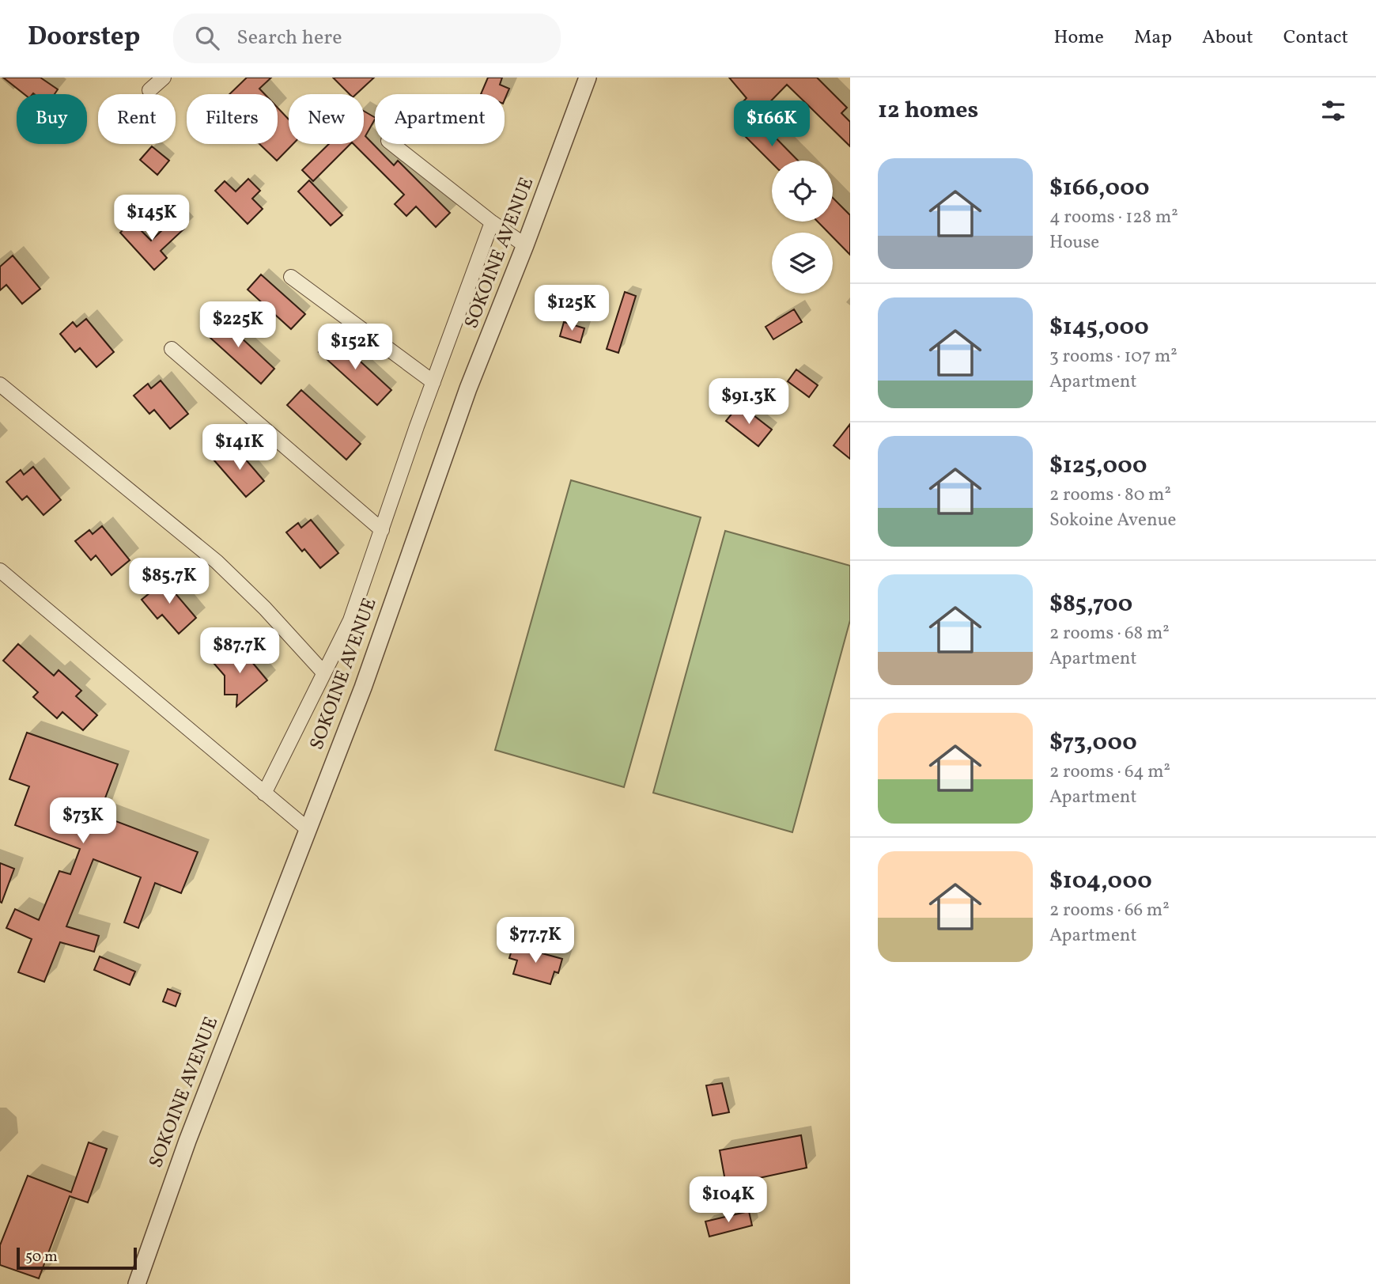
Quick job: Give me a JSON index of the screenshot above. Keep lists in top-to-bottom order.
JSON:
{
  "streets": {
    "street": ["SOKOINE AVENUE"]
  },
  "scale_bar": "50 m",
  "page": {
    "header": "Doorstep",
    "search": "Search here",
    "nav": [
      "Home",
      "Map",
      "About",
      "Contact"
    ],
    "heading": "12 homes",
    "chip": [
      "Buy",
      "Rent",
      "Filters",
      "New",
      "Apartment"
    ],
    "price": [
      "$166K",
      "$145K",
      "$125K",
      "$225K",
      "$152K",
      "$91.3K",
      "$141K",
      "$85.7K",
      "$87.7K",
      "$73K",
      "$77.7K",
      "$104K"
    ],
    "list": [
      {
        "name": "$166,000",
        "note": "4 rooms · 128 m² · House"
      },
      {
        "name": "$145,000",
        "note": "3 rooms · 107 m² · Apartment"
      },
      {
        "name": "$125,000",
        "note": "2 rooms · 80 m² · Sokoine Avenue"
      },
      {
        "name": "$85,700",
        "note": "2 rooms · 68 m² · Apartment"
      },
      {
        "name": "$73,000",
        "note": "2 rooms · 64 m² · Apartment"
      },
      {
        "name": "$104,000",
        "note": "2 rooms · 66 m² · Apartment"
      }
    ],
    "scale": "50 m"
  }
}
